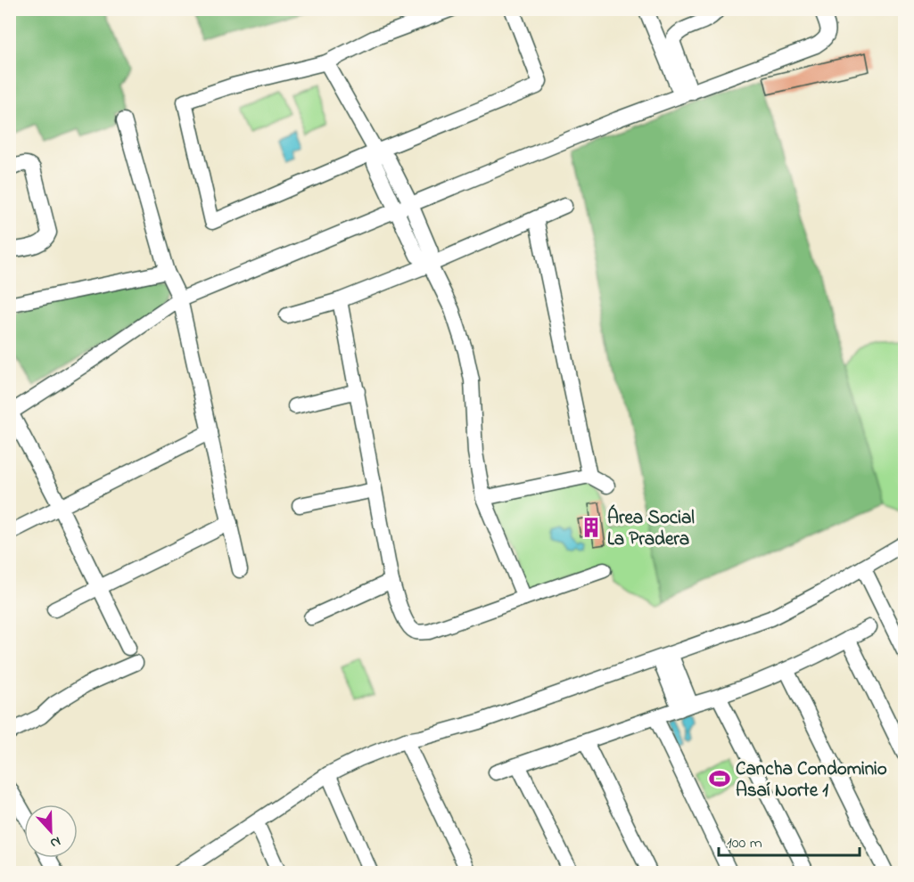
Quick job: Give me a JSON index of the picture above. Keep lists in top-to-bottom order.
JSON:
{
  "places": {
    "building": ["Área Social La Pradera"],
    "sports": ["Cancha Condominio Asaí Norte 1"]
  },
  "scale_bar": "100 m",
  "north": "bottom"
}
